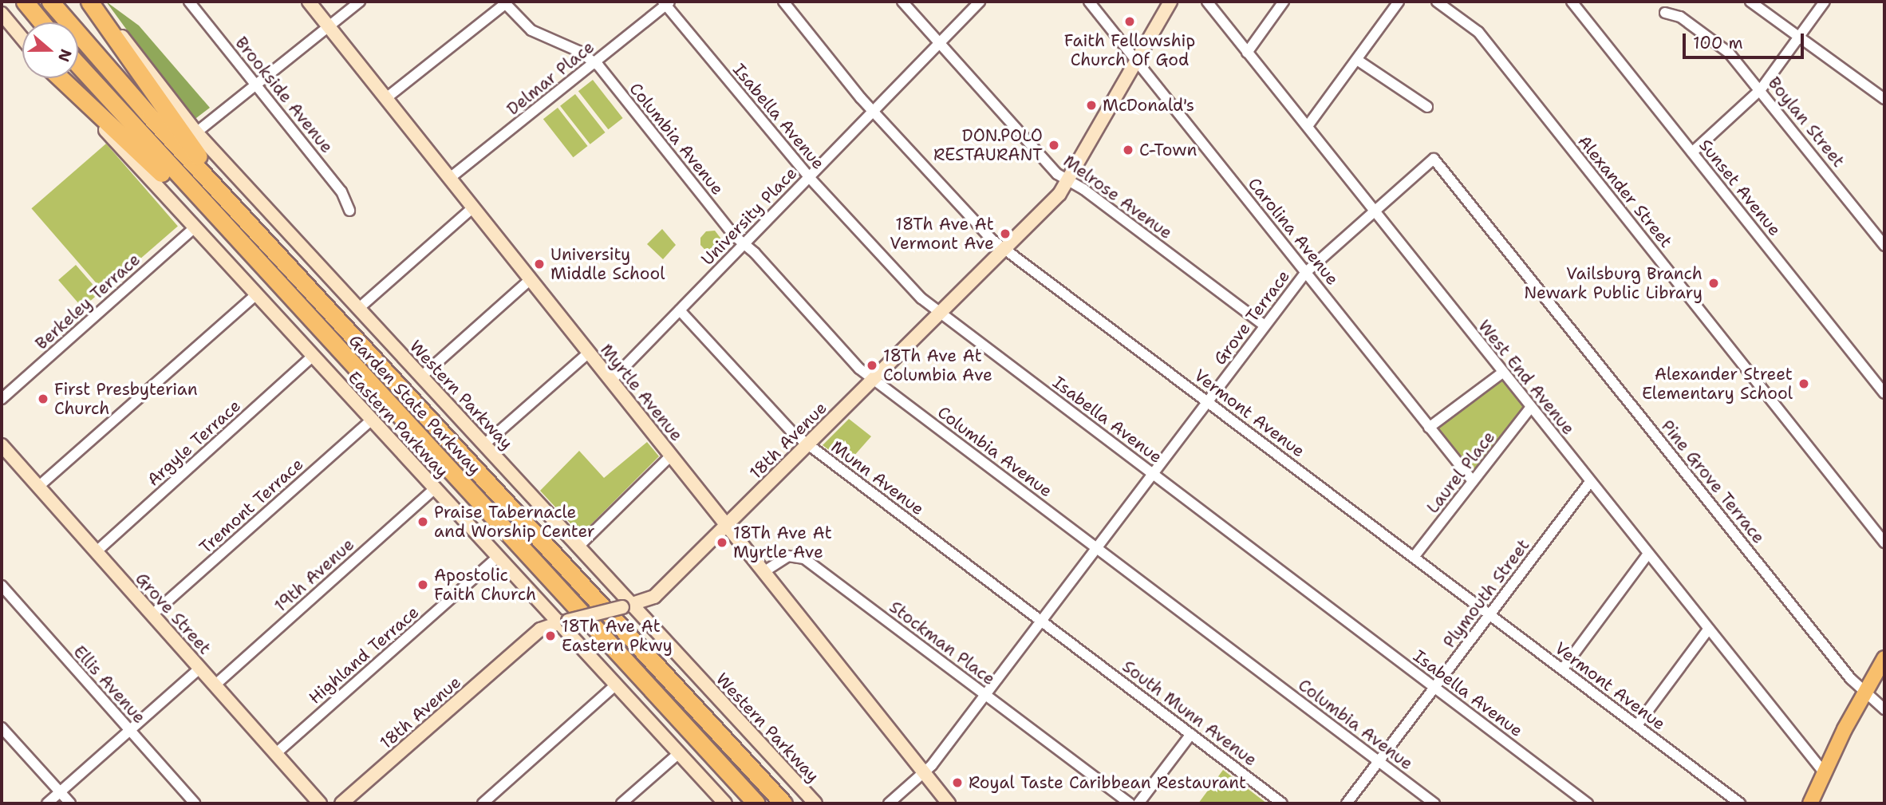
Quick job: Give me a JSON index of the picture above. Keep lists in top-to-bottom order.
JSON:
{
  "streets": {
    "highway": ["Garden State Parkway"],
    "main road": [
      "Myrtle Avenue",
      "Western Parkway",
      "Eastern Parkway",
      "18th Avenue",
      "Grove Street"
    ],
    "street": [
      "Delmar Place",
      "Brookside Avenue",
      "Isabella Avenue",
      "Boylan Street",
      "Columbia Avenue",
      "Sunset Avenue",
      "Alexander Street",
      "Melrose Avenue",
      "University Place",
      "Carolina Avenue",
      "Berkeley Terrace",
      "Grove Terrace",
      "West End Avenue",
      "Vermont Avenue",
      "Argyle Terrace",
      "Laurel Place",
      "Munn Avenue",
      "Pine Grove Terrace",
      "Tremont Terrace",
      "19th Avenue",
      "Plymouth Street",
      "Stockman Place",
      "Highland Terrace",
      "Ellis Avenue",
      "South Munn Avenue"
    ]
  },
  "crossings": [
    ["Delmar Place", "Isabella Avenue"],
    ["Delmar Place", "Columbia Avenue"],
    ["Delmar Place", "Myrtle Avenue"],
    ["Isabella Avenue", "University Place"],
    ["Isabella Avenue", "Grove Terrace"],
    ["Isabella Avenue", "18th Avenue"],
    ["Isabella Avenue", "Plymouth Street"],
    ["Columbia Avenue", "University Place"],
    ["Columbia Avenue", "Grove Terrace"],
    ["Columbia Avenue", "18th Avenue"],
    ["Columbia Avenue", "Plymouth Street"],
    ["Melrose Avenue", "University Place"],
    ["Melrose Avenue", "Grove Terrace"],
    ["Melrose Avenue", "18th Avenue"],
    ["University Place", "Myrtle Avenue"],
    ["University Place", "Vermont Avenue"],
    ["University Place", "Munn Avenue"],
    ["Carolina Avenue", "Grove Terrace"],
    ["Carolina Avenue", "18th Avenue"],
    ["Carolina Avenue", "Laurel Place"],
    ["Berkeley Terrace", "Eastern Parkway"],
    ["Grove Terrace", "West End Avenue"],
    ["Grove Terrace", "Myrtle Avenue"],
    ["Grove Terrace", "Vermont Avenue"],
    ["Grove Terrace", "Munn Avenue"],
    ["Grove Terrace", "Pine Grove Terrace"],
    ["Grove Terrace", "Stockman Place"],
    ["West End Avenue", "Laurel Place"],
    ["West End Avenue", "Plymouth Street"],
    ["Myrtle Avenue", "18th Avenue"],
    ["Myrtle Avenue", "Stockman Place"],
    ["Western Parkway", "18th Avenue"],
    ["Vermont Avenue", "18th Avenue"],
    ["Vermont Avenue", "Laurel Place"],
    ["Vermont Avenue", "Plymouth Street"],
    ["Eastern Parkway", "18th Avenue"],
    ["Eastern Parkway", "Argyle Terrace"],
    ["Eastern Parkway", "Tremont Terrace"],
    ["Eastern Parkway", "19th Avenue"],
    ["Eastern Parkway", "Highland Terrace"],
    ["18th Avenue", "Munn Avenue"],
    ["Argyle Terrace", "Grove Street"],
    ["Munn Avenue", "South Munn Avenue"],
    ["Tremont Terrace", "Grove Street"],
    ["19th Avenue", "Grove Street"],
    ["Grove Street", "Highland Terrace"]
  ],
  "places": [
    "Faith Fellowship Church Of God",
    "McDonald's",
    "DON.POLO RESTAURANT",
    "C-Town",
    "18Th Ave At Vermont Ave",
    "University Middle School",
    "Vailsburg Branch Newark Public Library",
    "18Th Ave At Columbia Ave",
    "Alexander Street Elementary School",
    "First Presbyterian Church",
    "Praise Tabernacle and Worship Center",
    "18Th Ave At Myrtle Ave",
    "Apostolic Faith Church",
    "18Th Ave At Eastern Pkwy",
    "Royal Taste Caribbean Restaurant"
  ],
  "scale_bar": "100 m",
  "north": "right"
}
